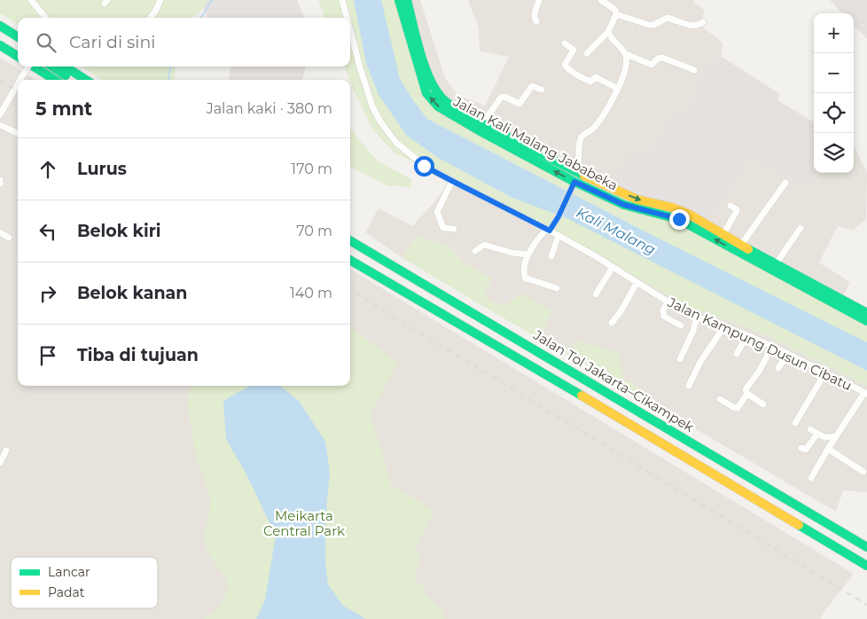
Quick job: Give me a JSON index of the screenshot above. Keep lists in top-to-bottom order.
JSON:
{
  "streets": {
    "main road": ["Jalan Kali Malang Jababeka", "Jalan Tol Jakarta–Cikampek"],
    "street": ["Jalan Kampung Dusun Cibatu"]
  },
  "water": ["Kali Malang"],
  "parks": ["Meikarta Central Park"],
  "legend": ["Lancar", "Padat"],
  "page": {
    "map_buttons": ["+", "−"],
    "search": "Cari di sini",
    "heading": ["5 mnt", "Jalan kaki · 380 m"],
    "list": [
      ["Lurus", "170 m"],
      ["Belok kiri", "70 m"],
      ["Belok kanan", "140 m"],
      "Tiba di tujuan"
    ]
  }
}
